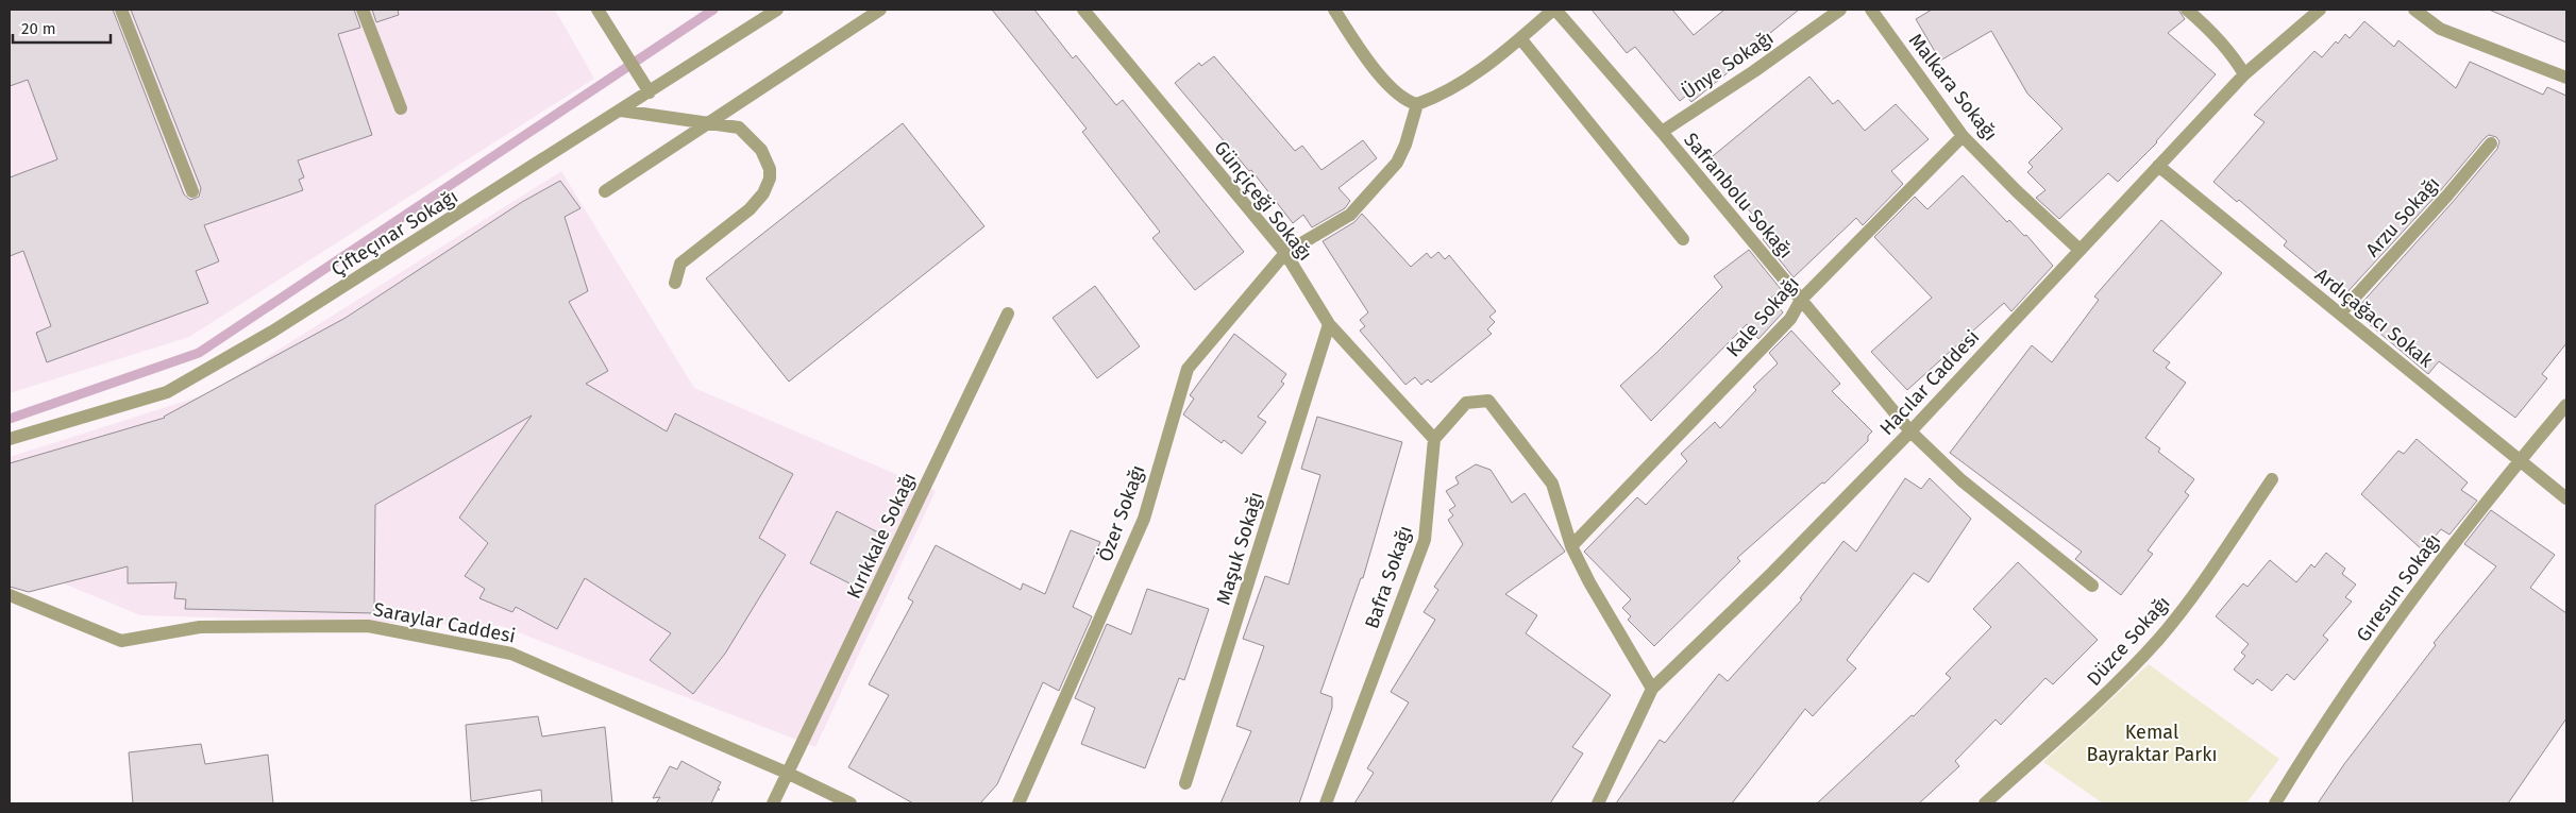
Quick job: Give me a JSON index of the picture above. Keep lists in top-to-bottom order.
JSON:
{
  "streets": {
    "street": [
      "Ünye Sokağı",
      "Malkara Sokağı",
      "Safranbolu Sokağı",
      "Günçiçeği Sokağı",
      "Arzu Sokağı",
      "Çifteçınar Sokağı",
      "Kale Sokağı",
      "Ardıçağacı Sokak",
      "Hacılar Caddesi",
      "Özer Sokağı",
      "Kırıkkale Sokağı",
      "Maşuk Sokağı",
      "Bafra Sokağı",
      "Gıresun Sokağı",
      "Saraylar Caddesi",
      "Düzce Sokağı"
    ]
  },
  "crossings": [
    ["Ünye Sokağı", "Safranbolu Sokağı"],
    ["Malkara Sokağı", "Kale Sokağı"],
    ["Malkara Sokağı", "Hacılar Caddesi"],
    ["Safranbolu Sokağı", "Kale Sokağı"],
    ["Safranbolu Sokağı", "Hacılar Caddesi"],
    ["Günçiçeği Sokağı", "Özer Sokağı"],
    ["Günçiçeği Sokağı", "Maşuk Sokağı"],
    ["Günçiçeği Sokağı", "Bafra Sokağı"],
    ["Arzu Sokağı", "Ardıçağacı Sokak"],
    ["Ardıçağacı Sokak", "Hacılar Caddesi"],
    ["Ardıçağacı Sokak", "Gıresun Sokağı"],
    ["Kırıkkale Sokağı", "Saraylar Caddesi"]
  ],
  "parks": ["Kemal Bayraktar Parkı"],
  "scale_bar": "20 m"
}
